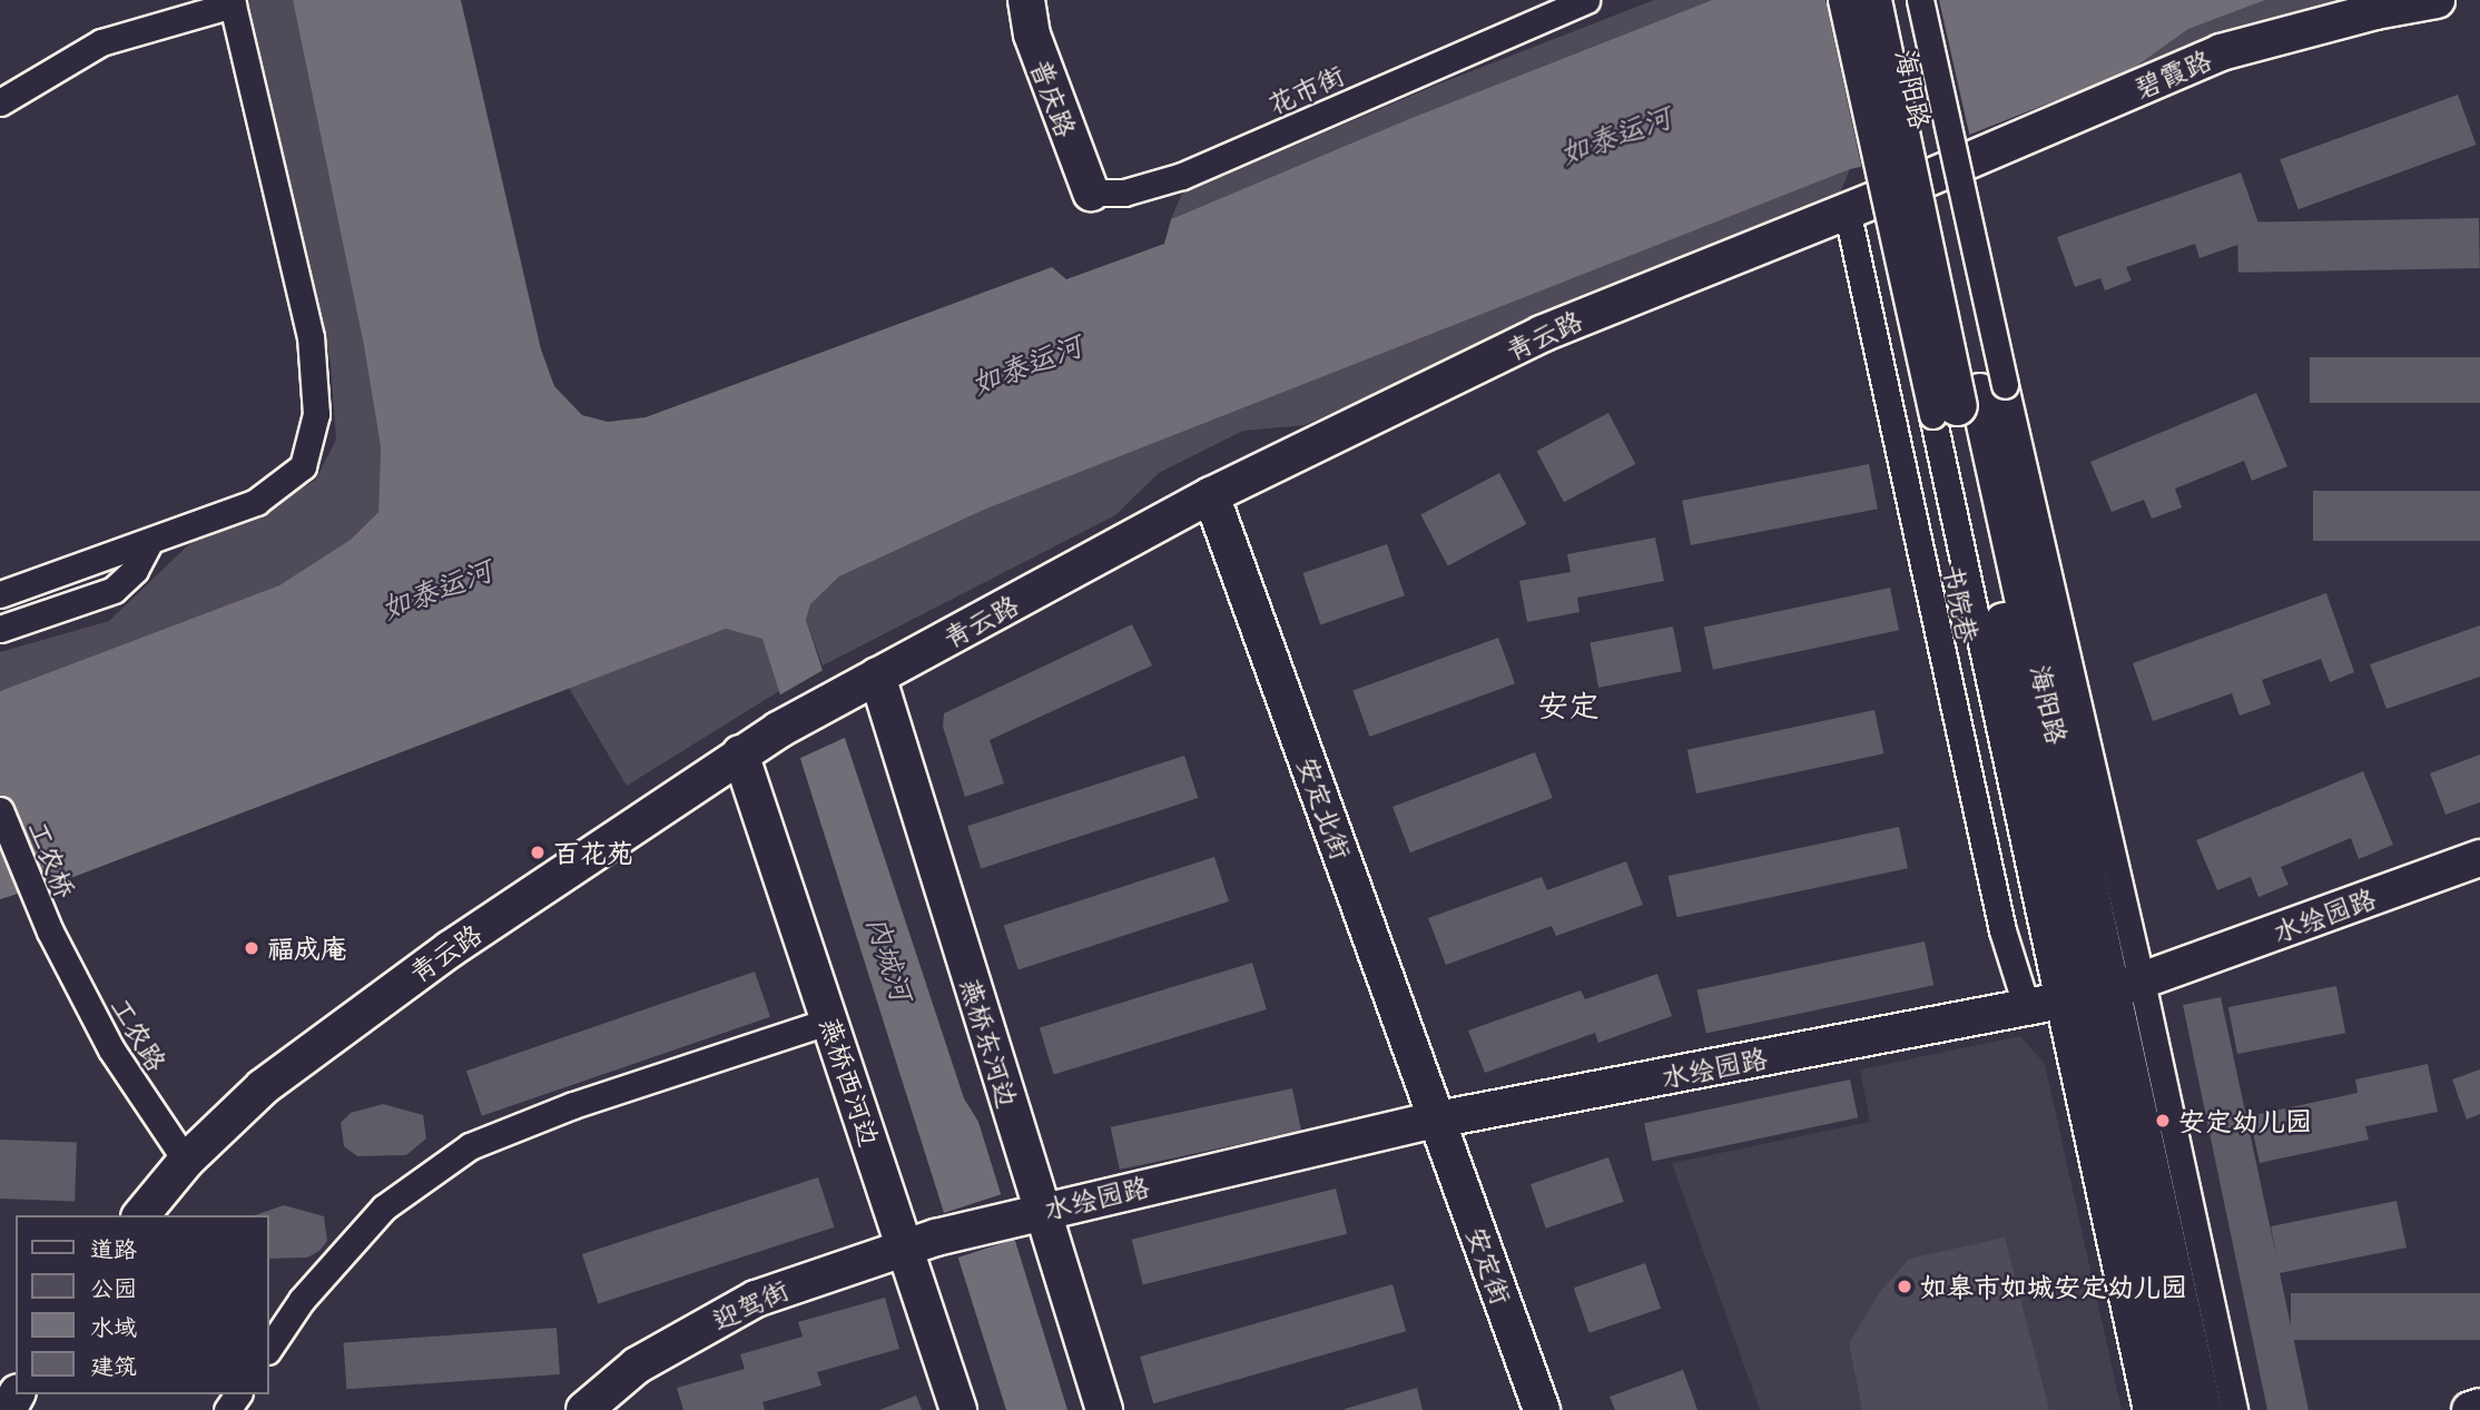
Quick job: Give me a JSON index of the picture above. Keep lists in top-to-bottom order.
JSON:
{
  "streets": {
    "main road": ["海阳路"],
    "street": [
      "碧霞路",
      "花市街",
      "普庆路",
      "青云路",
      "书院巷",
      "安定北街",
      "工农桥",
      "水绘园路",
      "工农路",
      "燕桥东河边",
      "燕桥西河边",
      "安定街",
      "迎驾街"
    ]
  },
  "crossings": [
    ["碧霞路", "青云路"],
    ["花市街", "普庆路"],
    ["海阳路", "书院巷"],
    ["海阳路", "水绘园路"],
    ["青云路", "书院巷"],
    ["青云路", "安定北街"],
    ["青云路", "工农路"],
    ["青云路", "燕桥东河边"],
    ["青云路", "燕桥西河边"],
    ["书院巷", "水绘园路"],
    ["安定北街", "水绘园路"],
    ["安定北街", "安定街"],
    ["工农桥", "工农路"],
    ["水绘园路", "燕桥东河边"],
    ["水绘园路", "燕桥西河边"],
    ["水绘园路", "安定街"],
    ["水绘园路", "迎驾街"],
    ["燕桥西河边", "迎驾街"]
  ],
  "districts": ["安定"],
  "water": ["如泰运河", "内城河"],
  "places": [
    "百花苑",
    "福成庵",
    "安定幼儿园",
    "如皋市如城安定幼儿园"
  ],
  "legend": [
    "道路",
    "公园",
    "水域",
    "建筑"
  ]
}
